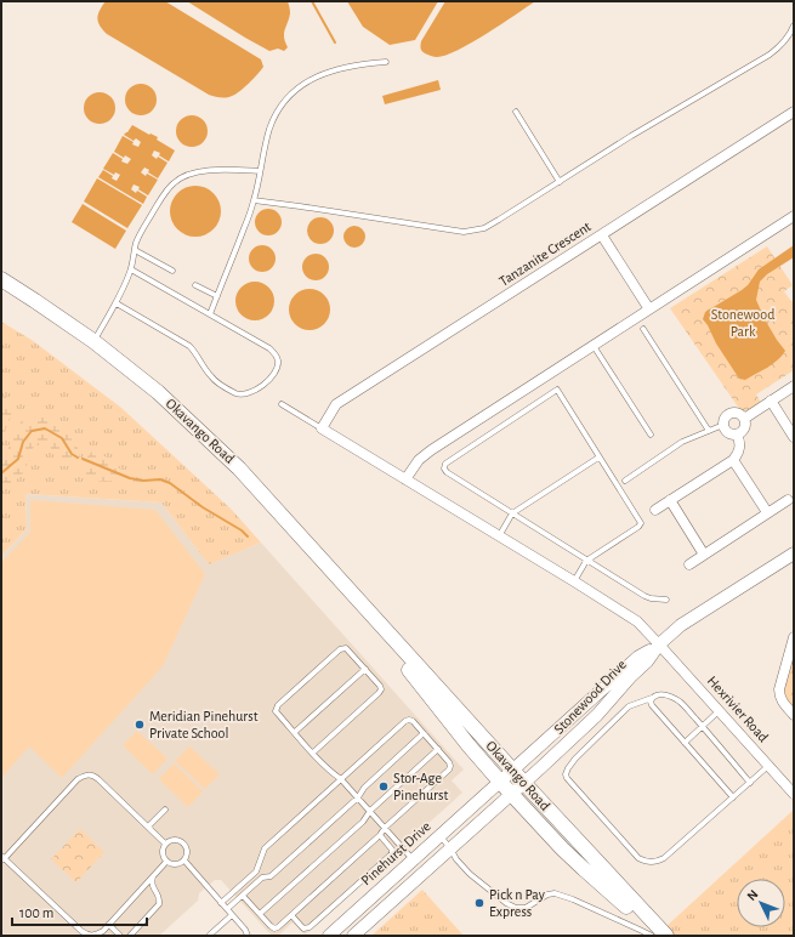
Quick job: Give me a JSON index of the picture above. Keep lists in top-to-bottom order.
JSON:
{
  "streets": {
    "main road": ["Okavango Road"],
    "street": [
      "Tanzanite Crescent",
      "Stonewood Drive",
      "Hexrivier Road",
      "Pinehurst Drive"
    ]
  },
  "crossings": [
    ["Tanzanite Crescent", "Hexrivier Road"],
    ["Okavango Road", "Stonewood Drive"],
    ["Okavango Road", "Pinehurst Drive"],
    ["Stonewood Drive", "Hexrivier Road"],
    ["Stonewood Drive", "Pinehurst Drive"]
  ],
  "parks": ["Stonewood Park"],
  "places": ["Meridian Pinehurst Private School", "Stor-Age Pinehurst", "Pick n Pay Express"],
  "scale_bar": "100 m",
  "north": "top left"
}
